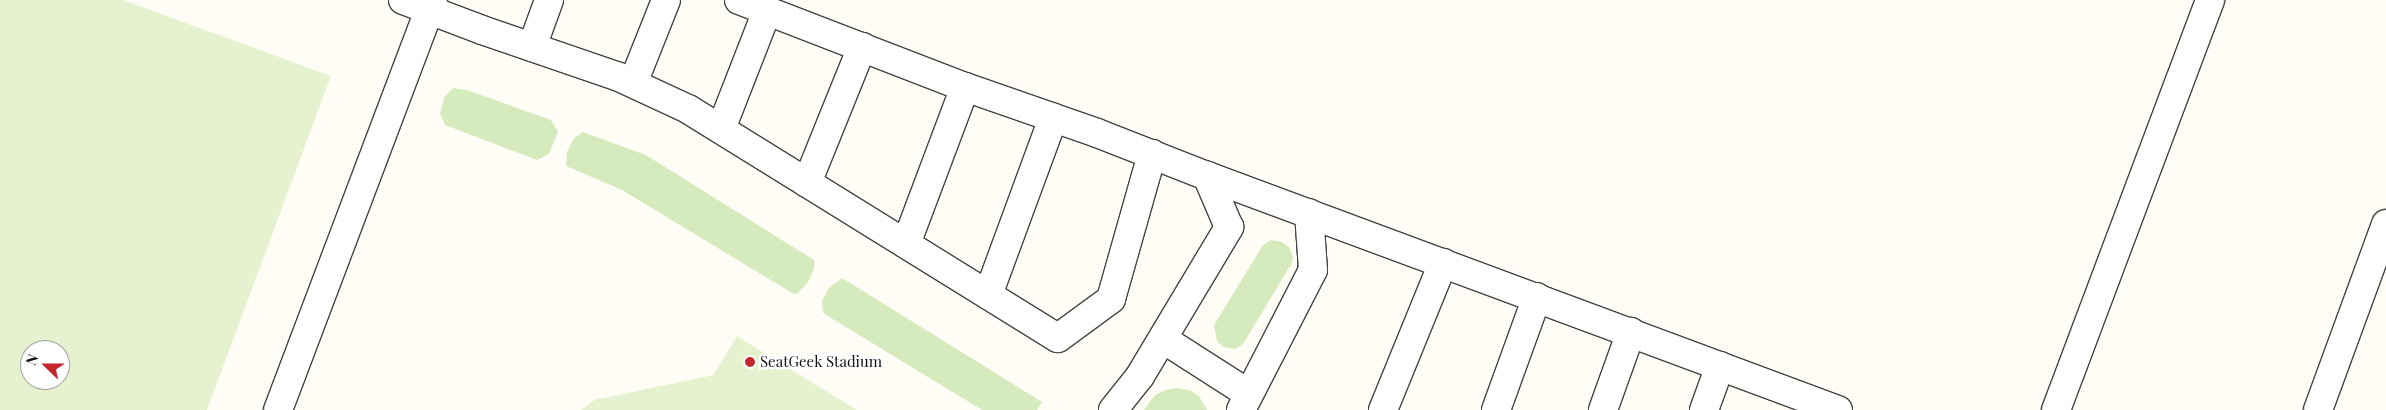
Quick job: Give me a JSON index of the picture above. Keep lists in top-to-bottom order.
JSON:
{
  "places": ["SeatGeek Stadium"],
  "north": "left"
}
